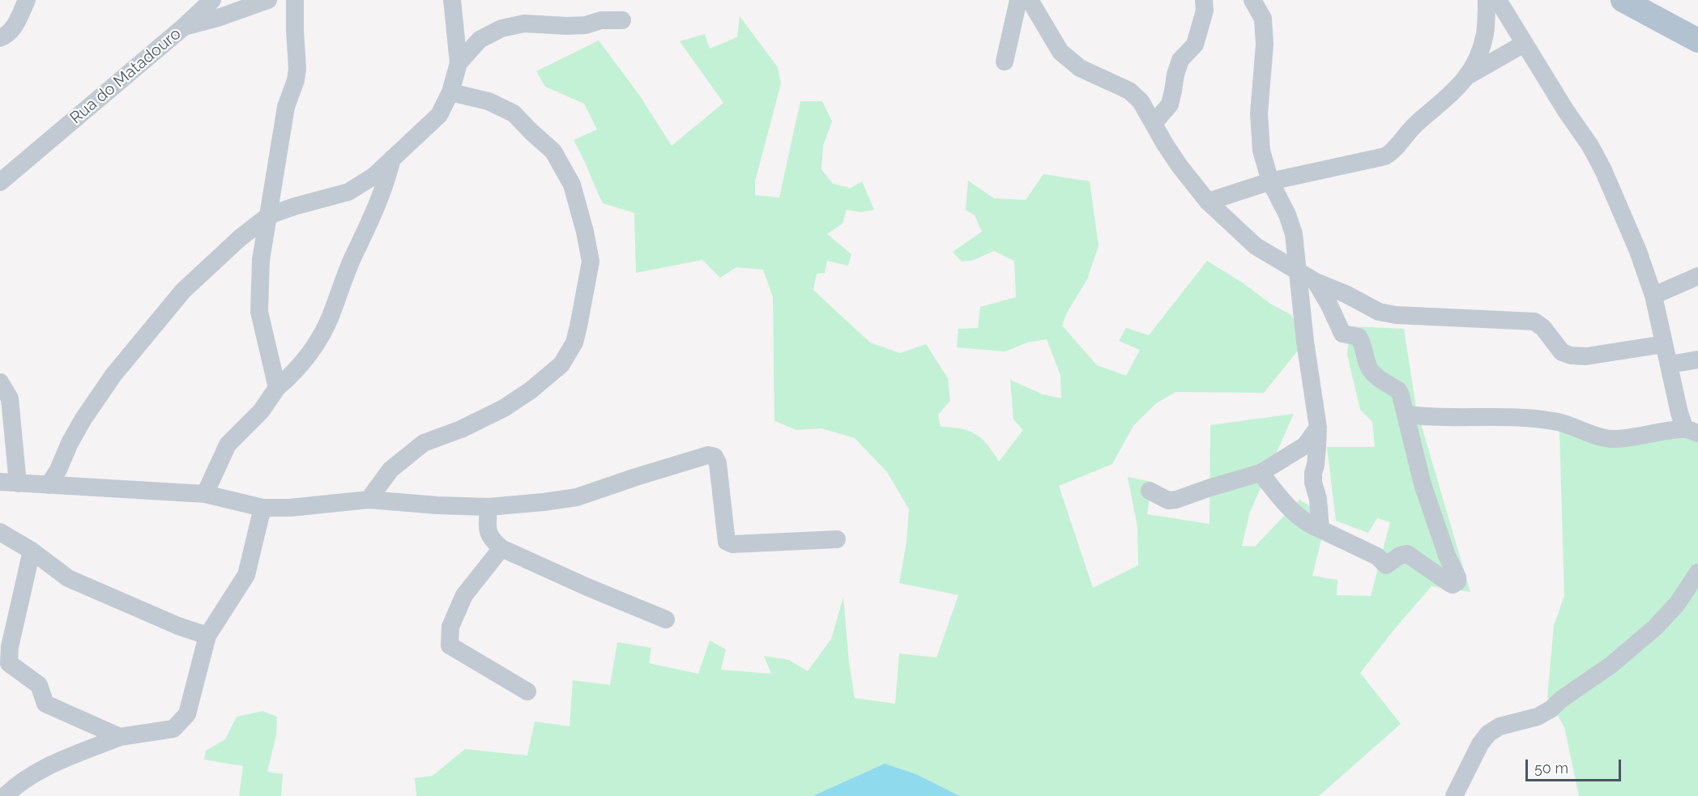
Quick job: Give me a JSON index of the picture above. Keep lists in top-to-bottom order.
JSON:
{
  "streets": {
    "street": ["Rua do Matadouro"]
  },
  "scale_bar": "50 m"
}
